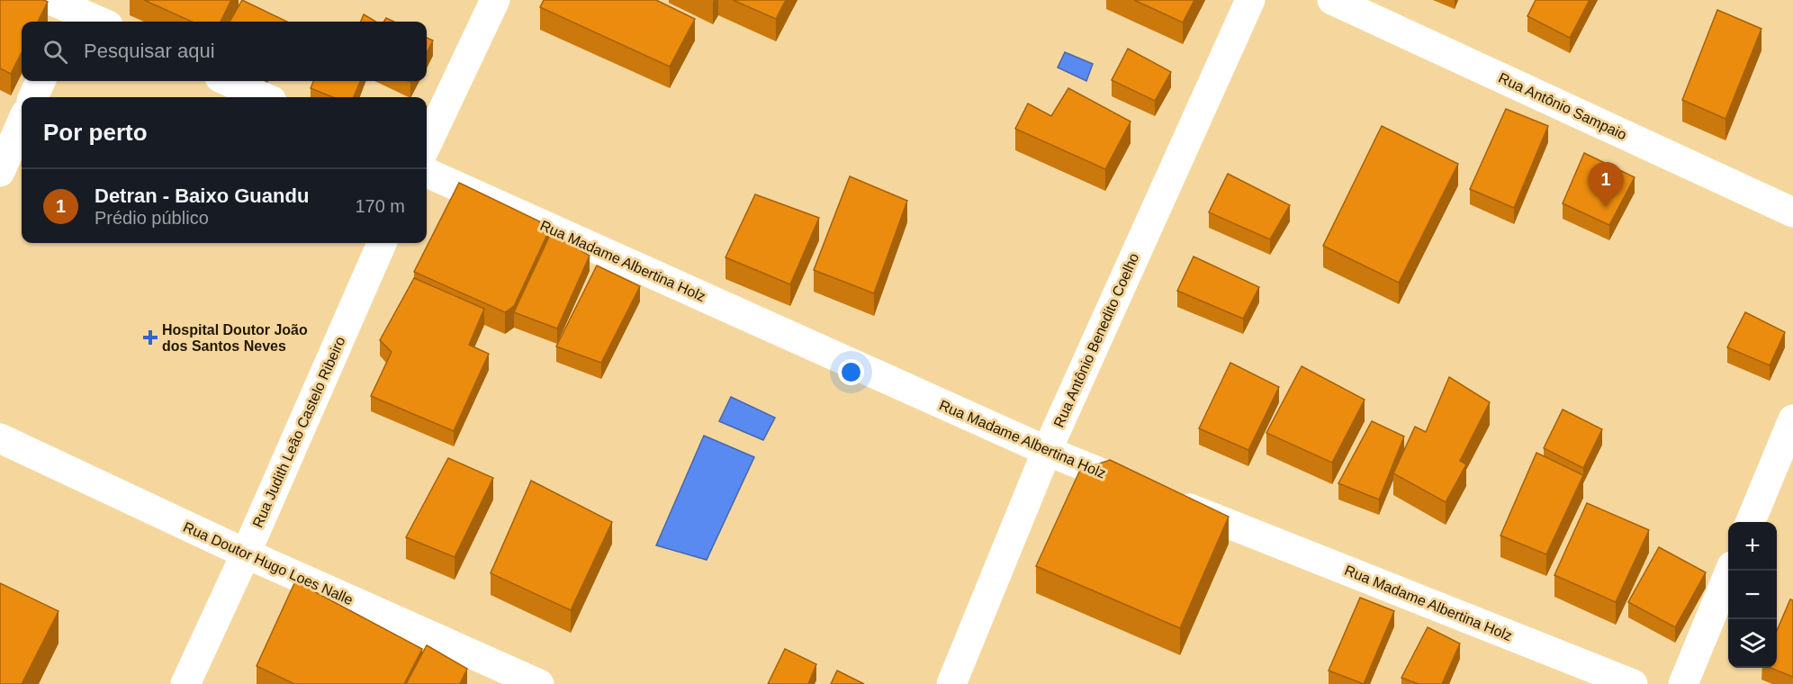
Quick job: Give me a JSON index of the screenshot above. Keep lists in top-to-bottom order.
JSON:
{
  "streets": {
    "street": [
      "Rua Antônio Sampaio",
      "Rua Madame Albertina Holz",
      "Rua Antônio Benedito Coelho",
      "Rua Judith Leão Castelo Ribeiro",
      "Rua Doutor Hugo Loes Nalle"
    ]
  },
  "crossings": [
    ["Rua Madame Albertina Holz", "Rua Antônio Benedito Coelho"],
    ["Rua Judith Leão Castelo Ribeiro", "Rua Doutor Hugo Loes Nalle"]
  ],
  "places": {
    "health": ["Hospital Doutor João dos Santos Neves"]
  },
  "page": {
    "search": "Pesquisar aqui",
    "heading": "Por perto",
    "pins": "1",
    "list": [
      {
        "mark": "1",
        "name": "Detran - Baixo Guandu",
        "note": "Prédio público",
        "value": "170 m"
      }
    ],
    "map_buttons": ["+", "−"]
  }
}
